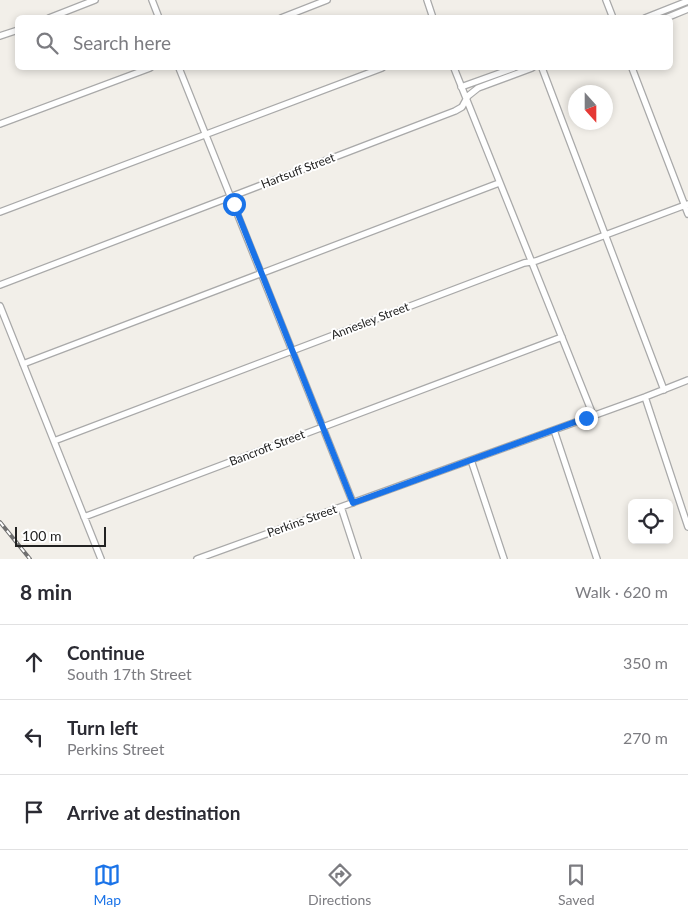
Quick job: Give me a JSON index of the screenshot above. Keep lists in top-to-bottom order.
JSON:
{
  "streets": {
    "street": [
      "Hartsuff Street",
      "Annesley Street",
      "Bancroft Street",
      "Perkins Street"
    ]
  },
  "scale_bar": "100 m",
  "north": "bottom",
  "page": {
    "search": "Search here",
    "scale": "100 m",
    "heading": ["8 min", "Walk · 620 m"],
    "list": [
      ["Continue", "South 17th Street", "350 m"],
      ["Turn left", "Perkins Street", "270 m"],
      "Arrive at destination"
    ],
    "nav": ["Map", "Directions", "Saved"]
  }
}
